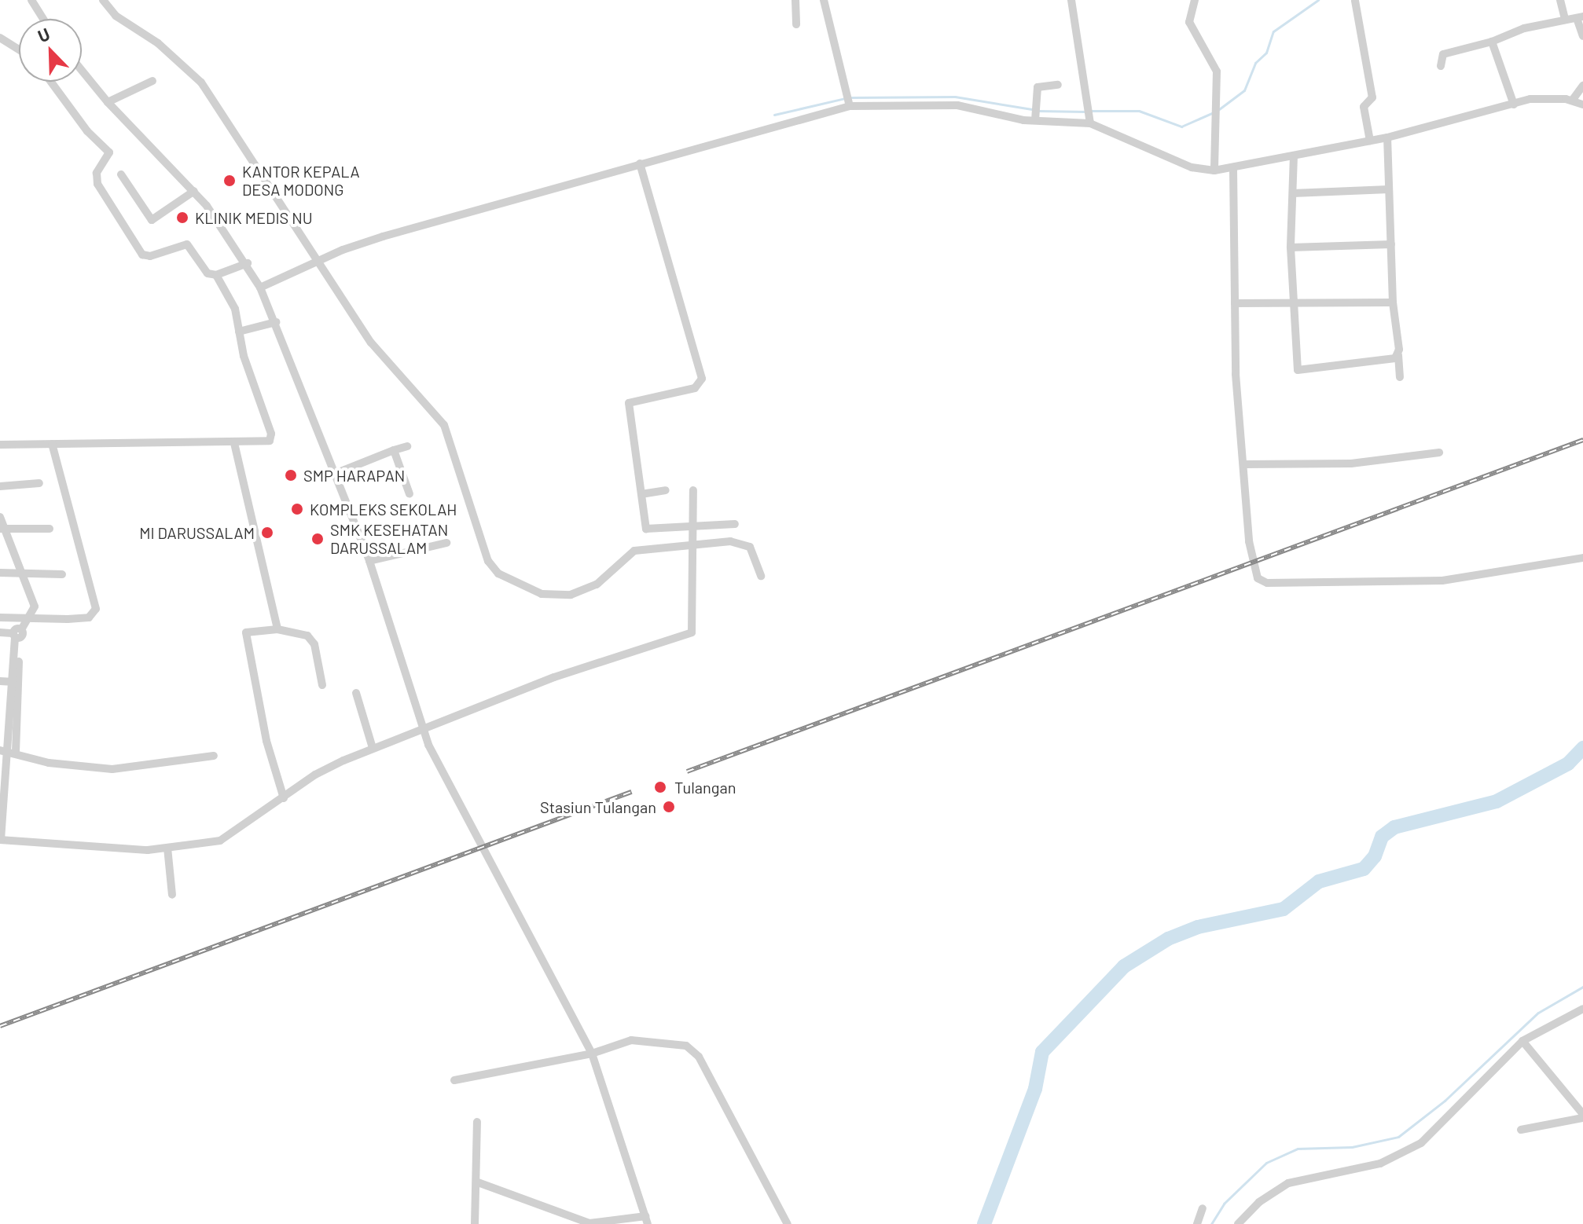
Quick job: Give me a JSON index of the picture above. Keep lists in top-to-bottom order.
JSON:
{
  "places": [
    "KANTOR KEPALA DESA MODONG",
    "KLINIK MEDIS NU",
    "SMP HARAPAN",
    "KOMPLEKS SEKOLAH",
    "MI DARUSSALAM",
    "SMK KESEHATAN DARUSSALAM",
    "Tulangan",
    "Stasiun Tulangan"
  ],
  "north": "top left"
}
